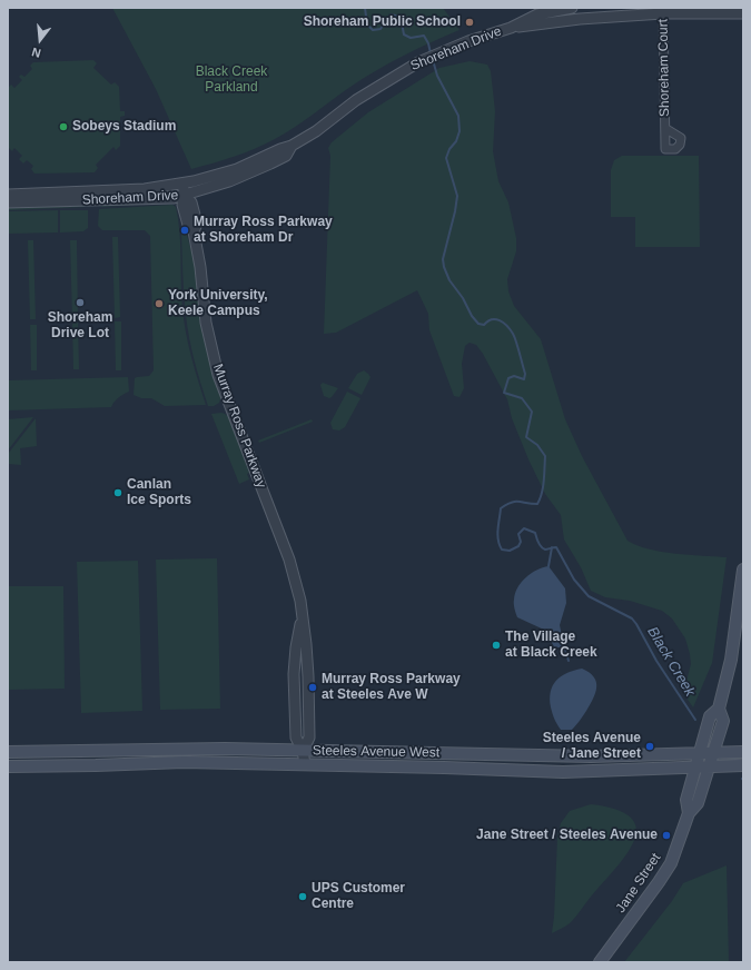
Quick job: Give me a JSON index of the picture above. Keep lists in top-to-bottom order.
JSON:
{
  "streets": {
    "main road": ["Steeles Avenue West", "Jane Street"],
    "street": ["Shoreham Drive", "Shoreham Court", "Murray Ross Parkway"]
  },
  "crossings": [
    ["Shoreham Drive", "Shoreham Court"],
    ["Shoreham Drive", "Murray Ross Parkway"],
    ["Murray Ross Parkway", "Steeles Avenue West"],
    ["Steeles Avenue West", "Jane Street"]
  ],
  "water": ["Black Creek"],
  "parks": ["Black Creek Parkland"],
  "places": [
    "Shoreham Public School",
    "Sobeys Stadium",
    "Murray Ross Parkway at Shoreham Dr",
    "Shoreham Drive Lot",
    "York University, Keele Campus",
    "Canlan Ice Sports",
    "The Village at Black Creek",
    "Murray Ross Parkway at Steeles Ave W",
    "Steeles Avenue / Jane Street",
    "Jane Street / Steeles Avenue",
    "UPS Customer Centre"
  ],
  "north": "bottom"
}
